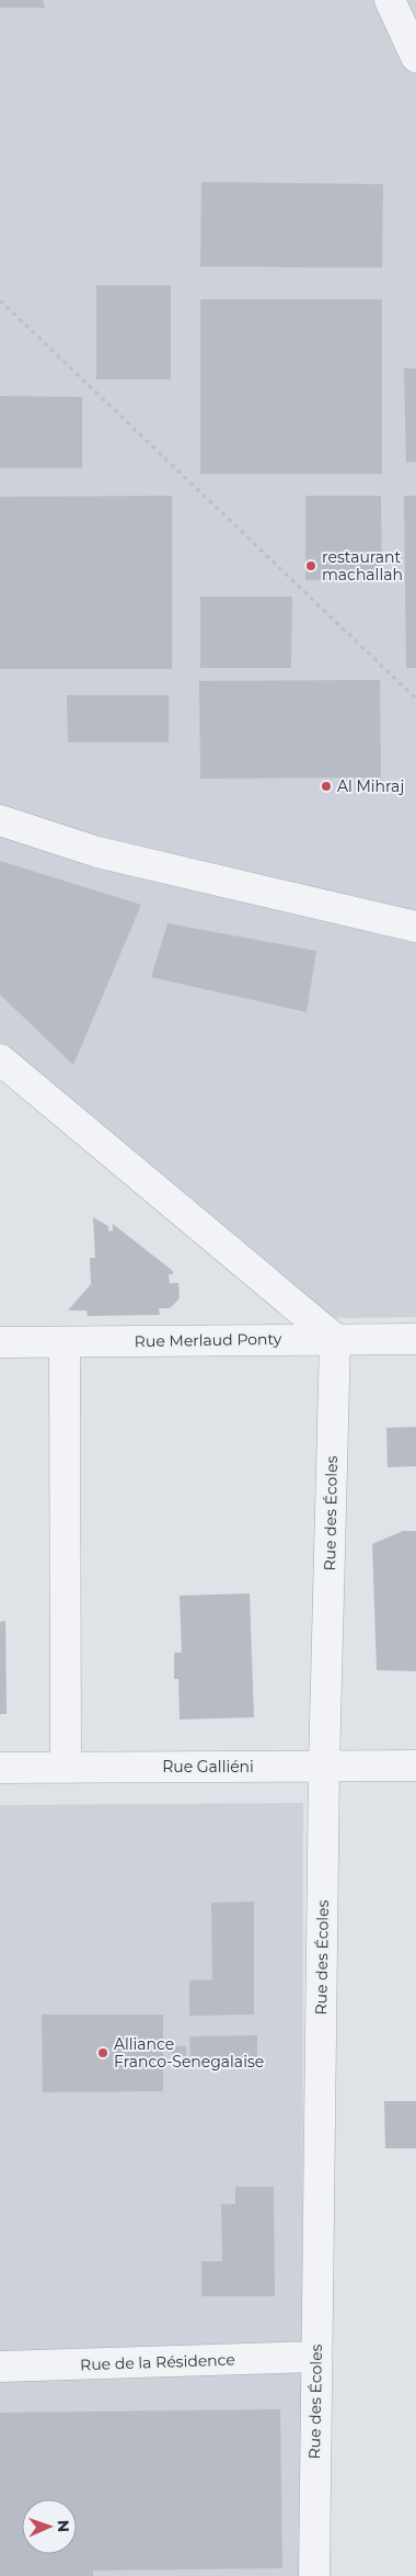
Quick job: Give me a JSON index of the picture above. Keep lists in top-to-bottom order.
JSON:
{
  "streets": {
    "street": [
      "Rue Merlaud Ponty",
      "Rue des Écoles",
      "Rue Galliéni",
      "Rue de la Résidence"
    ]
  },
  "crossings": [
    ["Rue Merlaud Ponty", "Rue des Écoles"],
    ["Rue des Écoles", "Rue Galliéni"],
    ["Rue des Écoles", "Rue de la Résidence"]
  ],
  "places": ["restaurant machallah", "Al Mihraj", "Alliance Franco-Senegalaise"],
  "north": "right"
}
